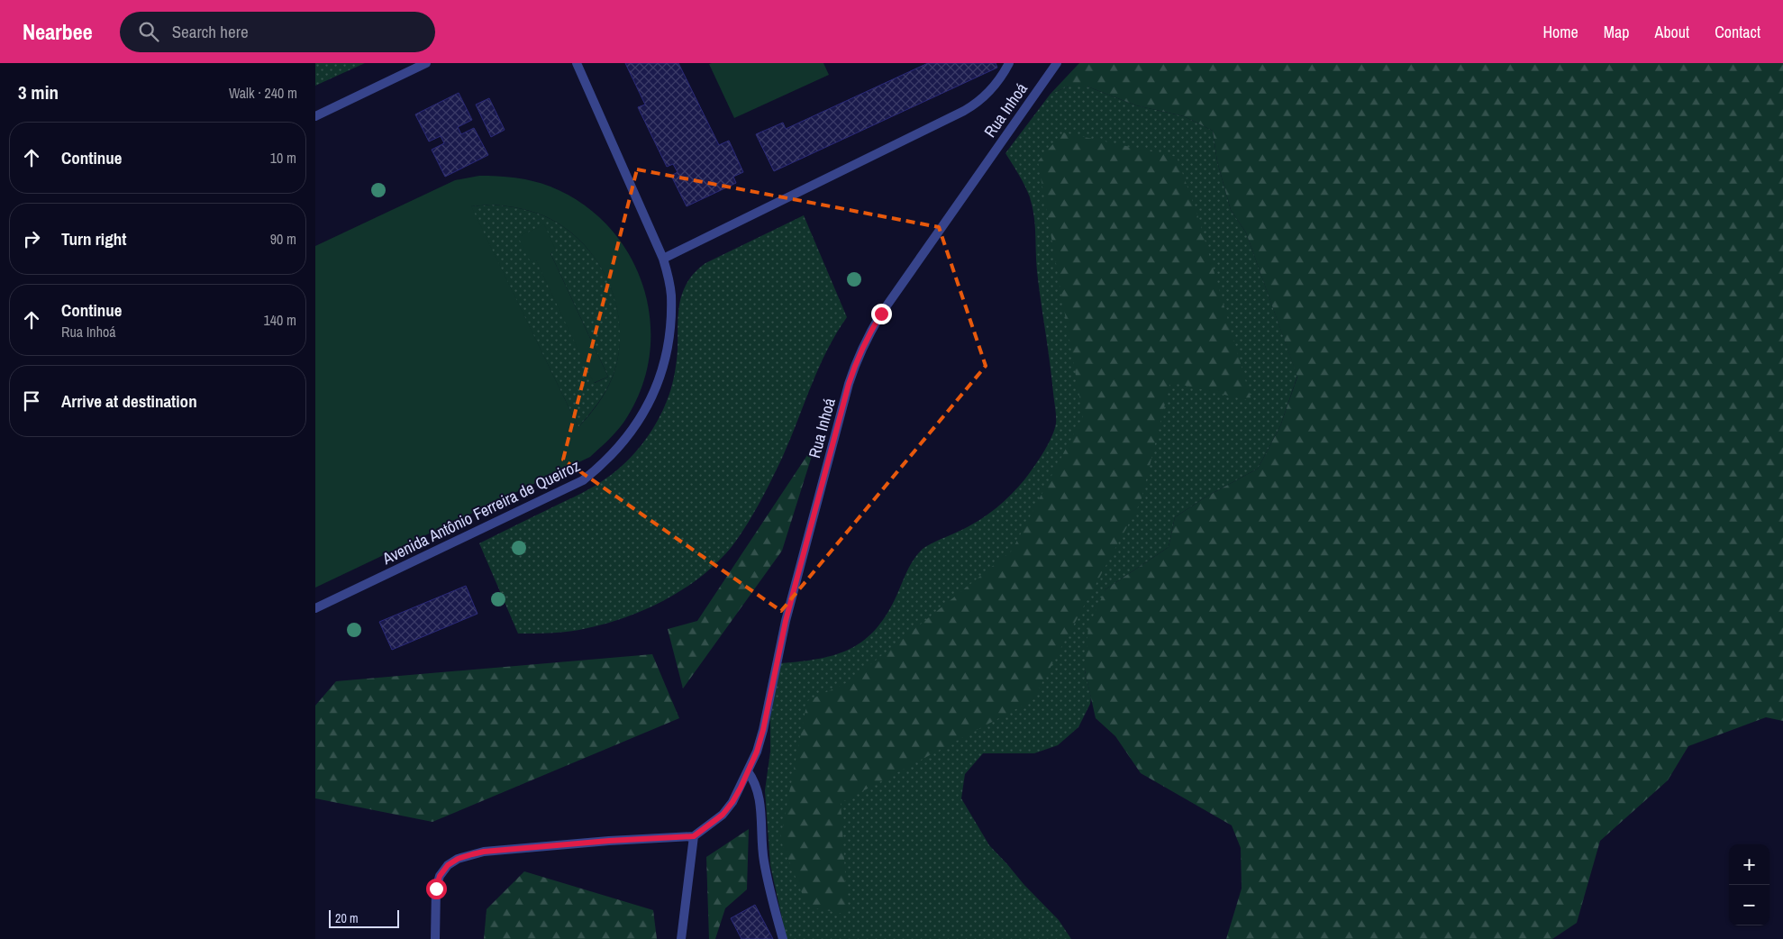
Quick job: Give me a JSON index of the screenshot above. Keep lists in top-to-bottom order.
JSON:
{
  "streets": {
    "street": ["Rua Inhoá", "Avenida Antônio Ferreira de Queiroz"]
  },
  "scale_bar": "20 m",
  "page": {
    "header": "Nearbee",
    "search": "Search here",
    "nav": [
      "Home",
      "Map",
      "About",
      "Contact"
    ],
    "heading": ["3 min", "Walk · 240 m"],
    "list": [
      ["Continue", "10 m"],
      ["Turn right", "90 m"],
      ["Continue", "Rua Inhoá", "140 m"],
      "Arrive at destination"
    ],
    "map_buttons": ["+", "−"],
    "scale": "20 m"
  }
}
